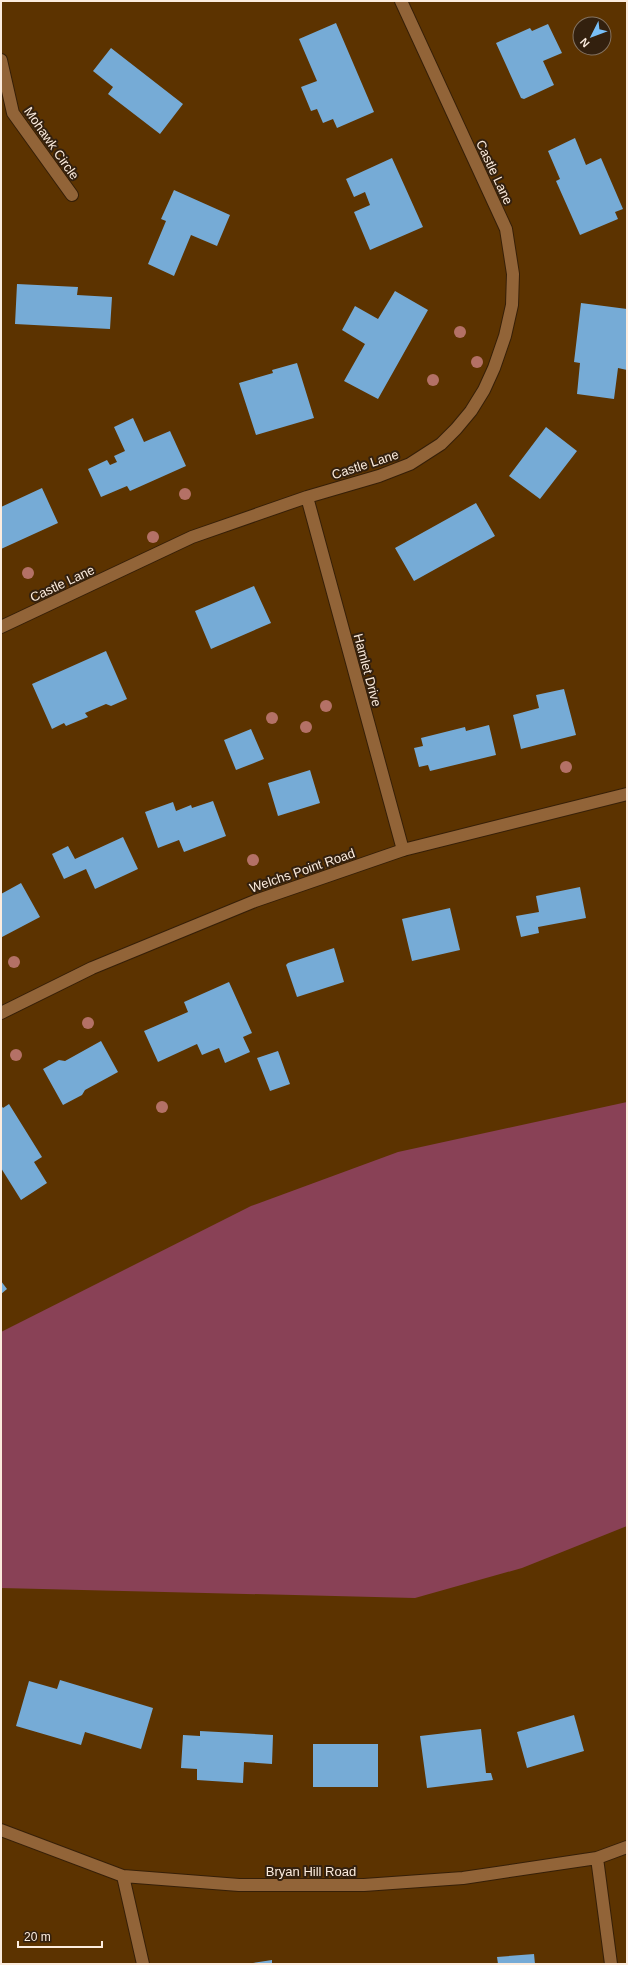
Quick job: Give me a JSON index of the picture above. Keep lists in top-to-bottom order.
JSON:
{
  "streets": {
    "street": [
      "Mohawk Circle",
      "Castle Lane",
      "Hamlet Drive",
      "Welchs Point Road",
      "Bryan Hill Road"
    ]
  },
  "crossings": [
    ["Castle Lane", "Hamlet Drive"],
    ["Hamlet Drive", "Welchs Point Road"]
  ],
  "scale_bar": "20 m",
  "north": "bottom left"
}
